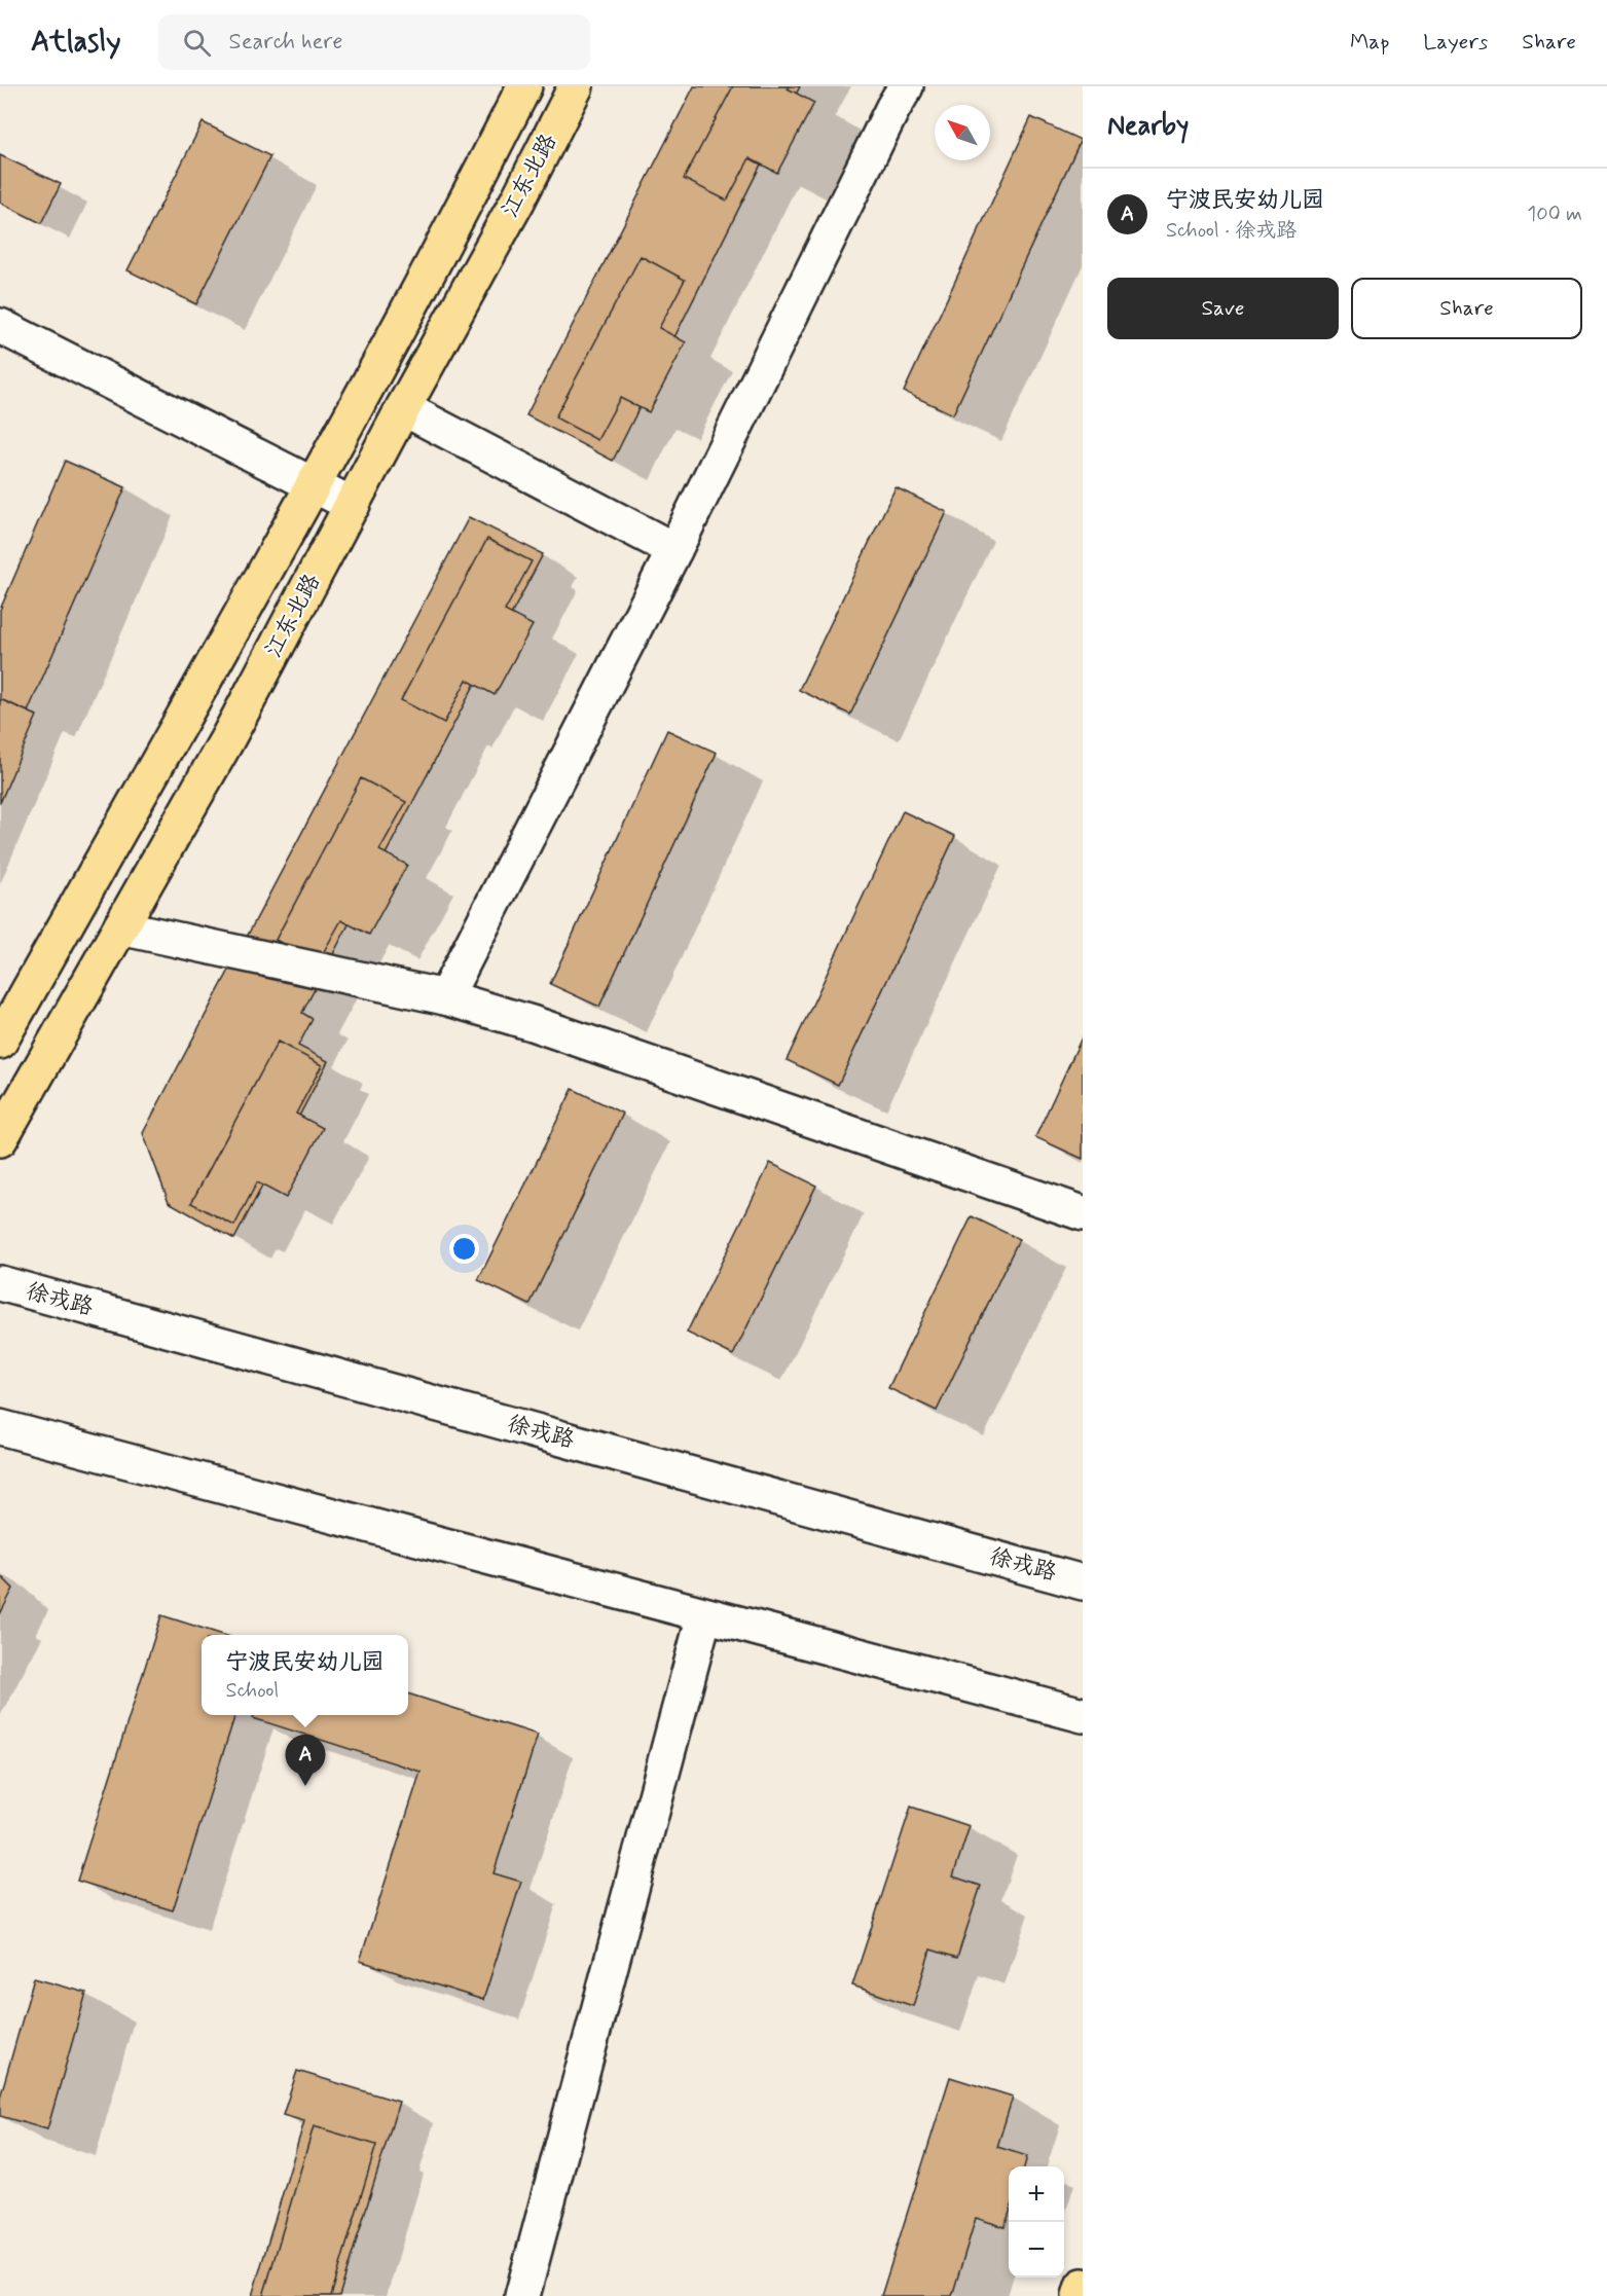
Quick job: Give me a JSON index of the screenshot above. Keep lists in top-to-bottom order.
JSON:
{
  "streets": {
    "main road": ["江东北路"],
    "street": ["徐戎路"]
  },
  "north": "top left",
  "page": {
    "header": "Atlasly",
    "search": "Search here",
    "nav": ["Map", "Layers", "Share"],
    "heading": "Nearby",
    "list": [
      {
        "mark": "A",
        "name": "宁波民安幼儿园",
        "note": "School · 徐戎路",
        "value": "100 m"
      }
    ],
    "buttons": ["Save", "Share"],
    "popup": ["宁波民安幼儿园", "School"],
    "pins": "A",
    "map_buttons": ["+", "−"]
  }
}
